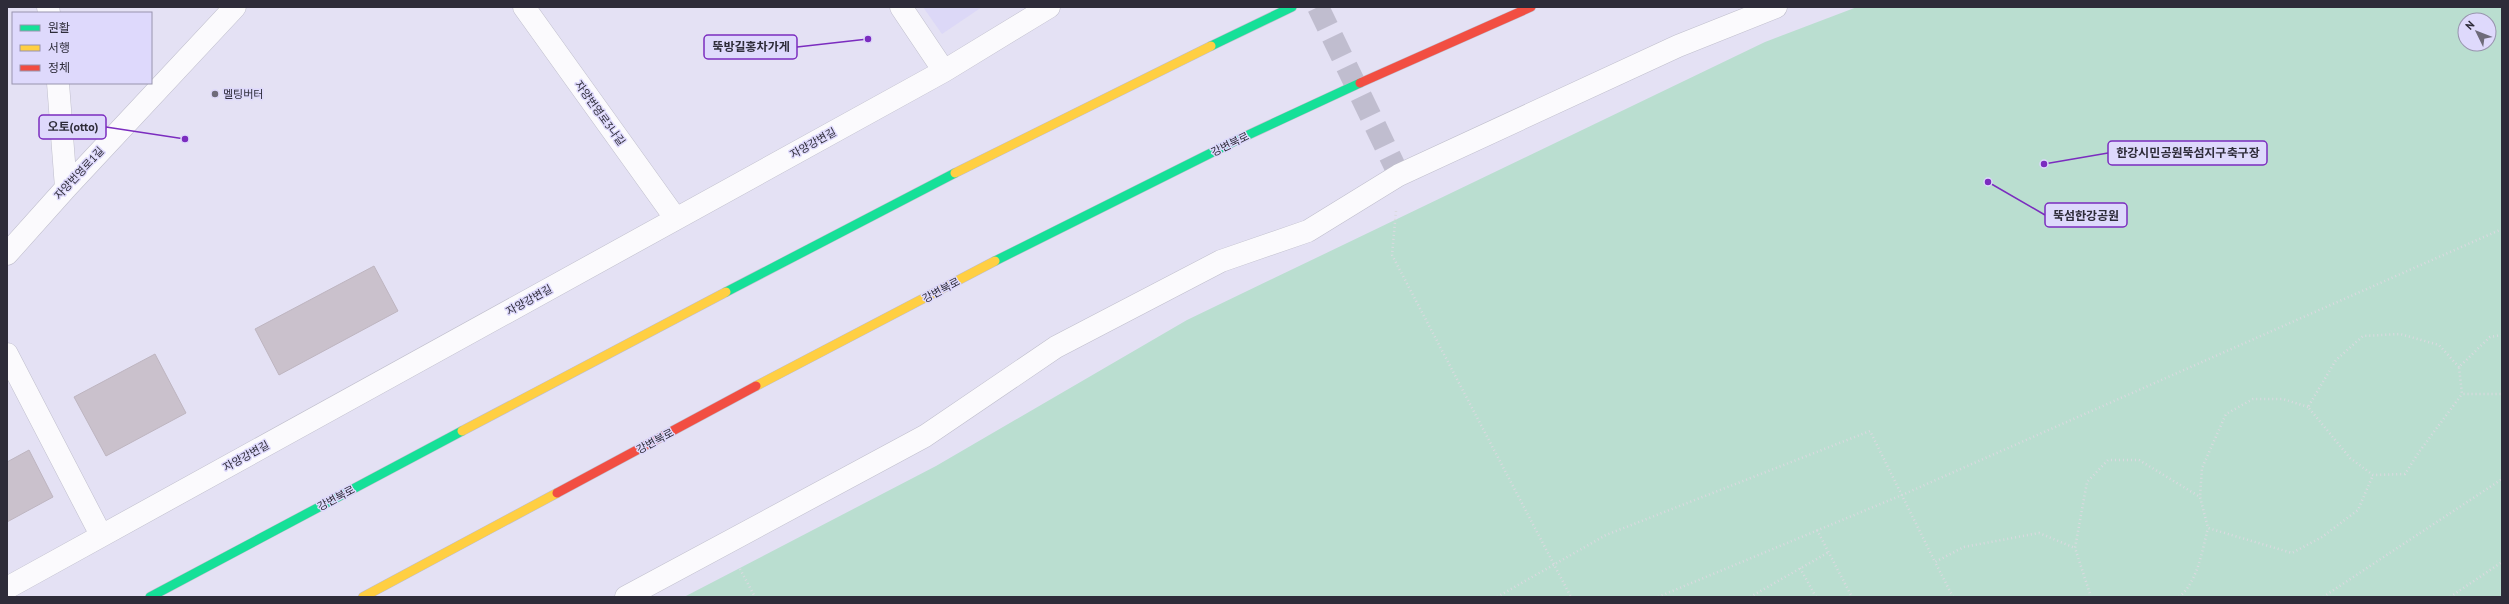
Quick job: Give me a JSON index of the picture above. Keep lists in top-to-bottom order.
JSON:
{
  "streets": {
    "highway": ["강변북로"],
    "street": ["자양번영로3나길", "자양강변길", "자양번영로1길"]
  },
  "crossings": [
    ["자양번영로3나길", "자양강변길"]
  ],
  "places": [
    "뚝방길홍차가게",
    "멜팅버터",
    "오토(otto)",
    "한강시민공원뚝섬지구축구장",
    "뚝섬한강공원"
  ],
  "legend": ["원활", "서행", "정체"],
  "north": "top left"
}
